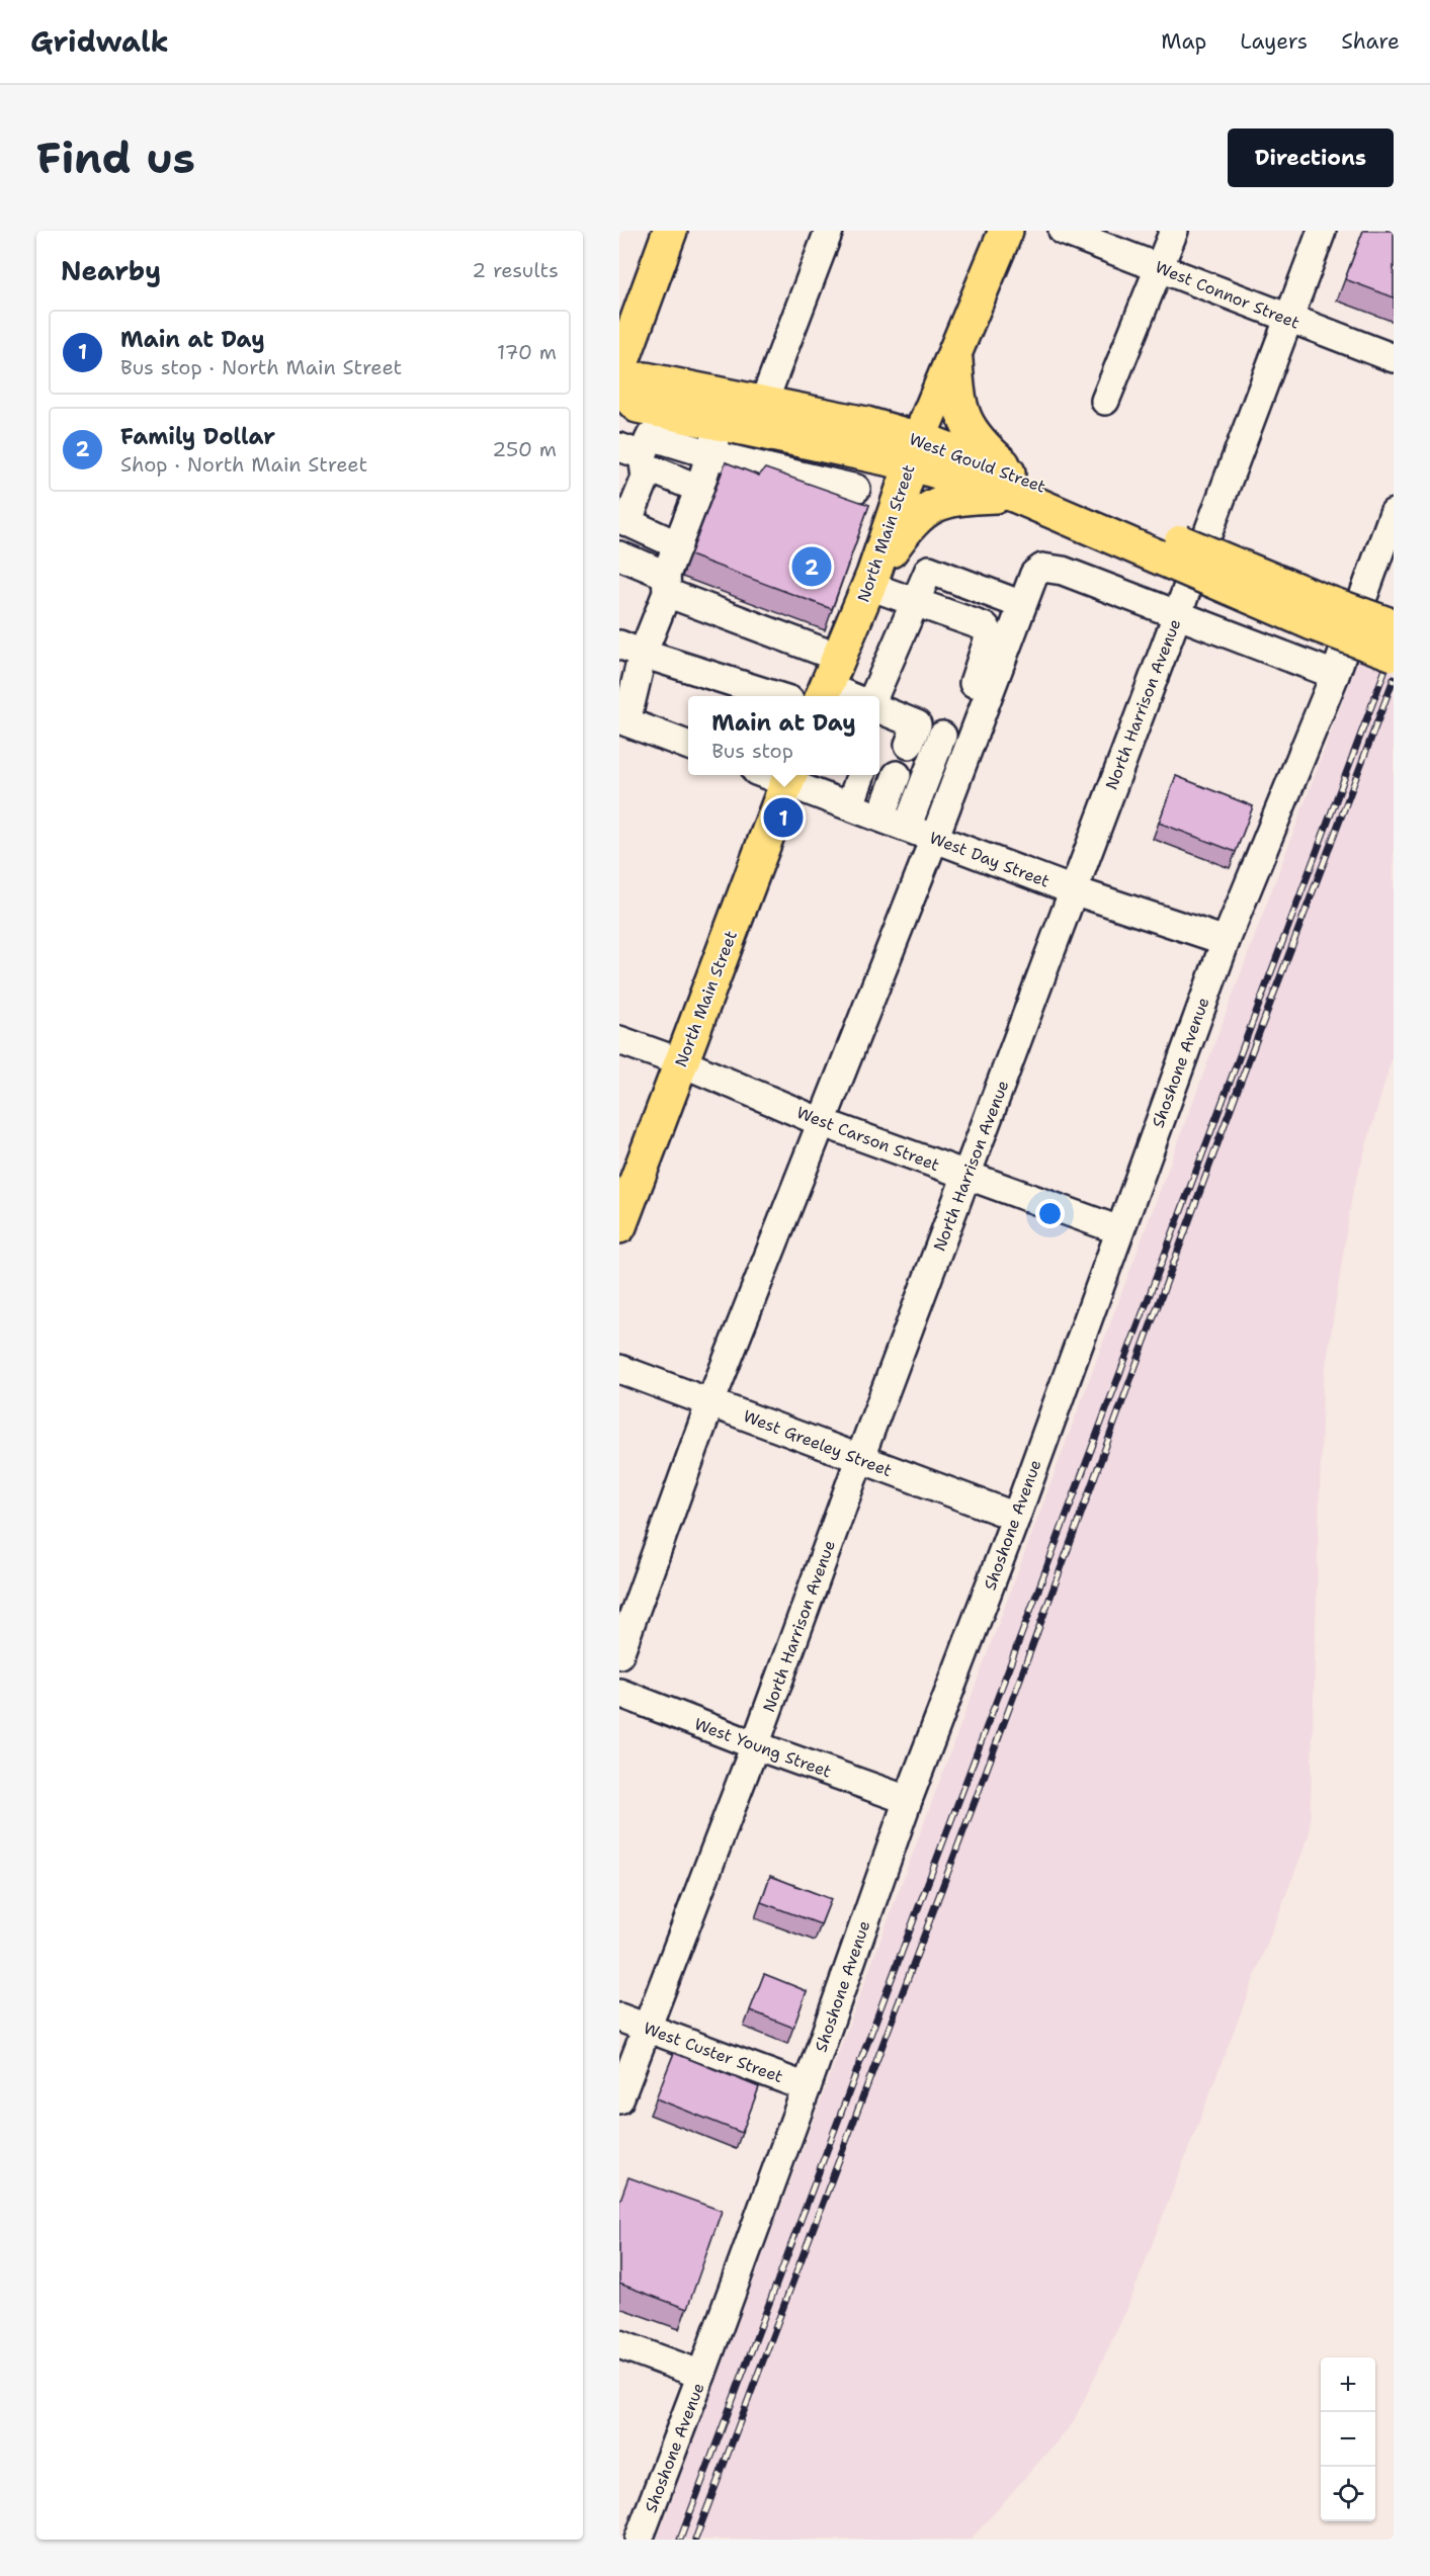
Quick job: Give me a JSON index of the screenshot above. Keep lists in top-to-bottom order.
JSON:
{
  "streets": {
    "main road": ["West Gould Street", "North Main Street"],
    "street": [
      "West Connor Street",
      "North Harrison Avenue",
      "West Day Street",
      "Shoshone Avenue",
      "West Carson Street",
      "West Greeley Street",
      "West Young Street",
      "West Custer Street"
    ]
  },
  "crossings": [
    ["West Connor Street", "North Harrison Avenue"],
    ["West Gould Street", "North Main Street"],
    ["North Main Street", "West Day Street"],
    ["North Main Street", "West Carson Street"],
    ["North Harrison Avenue", "West Day Street"],
    ["North Harrison Avenue", "West Carson Street"],
    ["North Harrison Avenue", "West Greeley Street"],
    ["North Harrison Avenue", "West Young Street"],
    ["North Harrison Avenue", "West Custer Street"],
    ["West Day Street", "Shoshone Avenue"],
    ["Shoshone Avenue", "West Carson Street"],
    ["Shoshone Avenue", "West Greeley Street"],
    ["Shoshone Avenue", "West Young Street"],
    ["Shoshone Avenue", "West Custer Street"]
  ],
  "page": {
    "header": "Gridwalk",
    "nav": ["Map", "Layers", "Share"],
    "buttons": "Directions",
    "title": "Find us",
    "heading": ["Nearby", "2 results"],
    "list": [
      {
        "mark": "1",
        "name": "Main at Day",
        "note": "Bus stop · North Main Street",
        "value": "170 m"
      },
      {
        "mark": "2",
        "name": "Family Dollar",
        "note": "Shop · North Main Street",
        "value": "250 m"
      }
    ],
    "pins": ["2", "1"],
    "popup": ["Main at Day", "Bus stop"],
    "map_buttons": ["+", "−"]
  }
}
